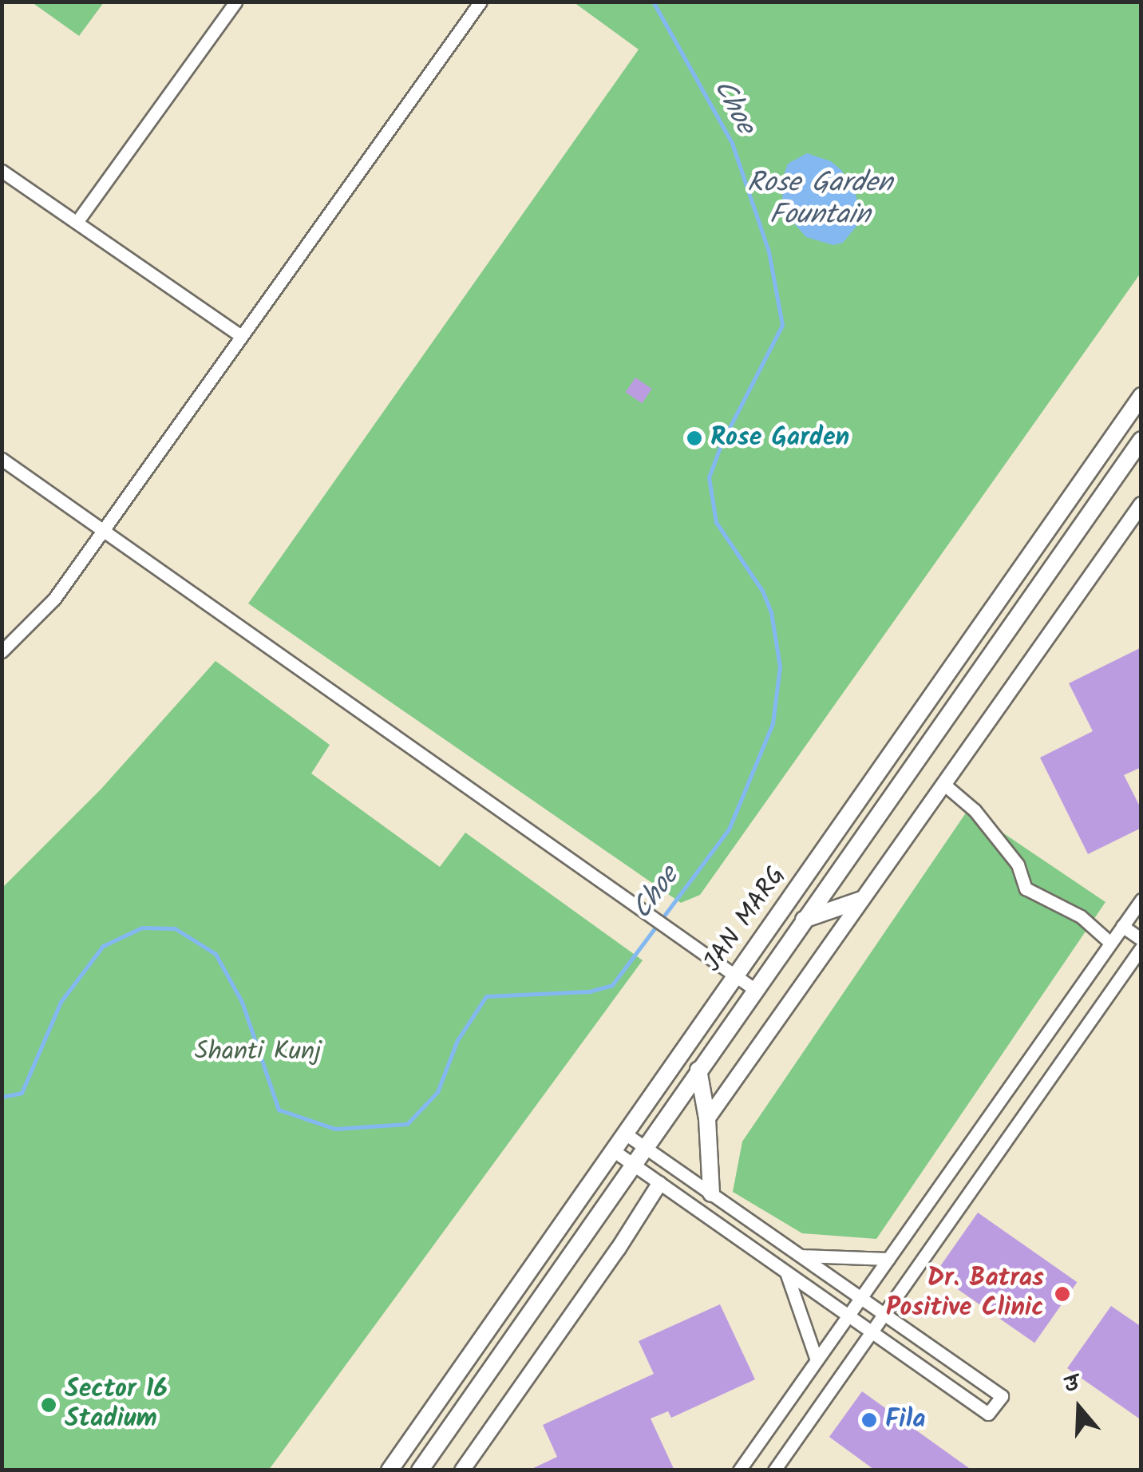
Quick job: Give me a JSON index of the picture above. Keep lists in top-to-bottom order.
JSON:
{
  "streets": {
    "main road": ["JAN MARG"]
  },
  "water": ["Choe", "Rose Garden Fountain"],
  "parks": ["Shanti Kunj"],
  "places": [
    "Rose Garden",
    "Dr. Batras Positive Clinic",
    "Sector 16 Stadium",
    "Fila"
  ],
  "north": "top"
}
